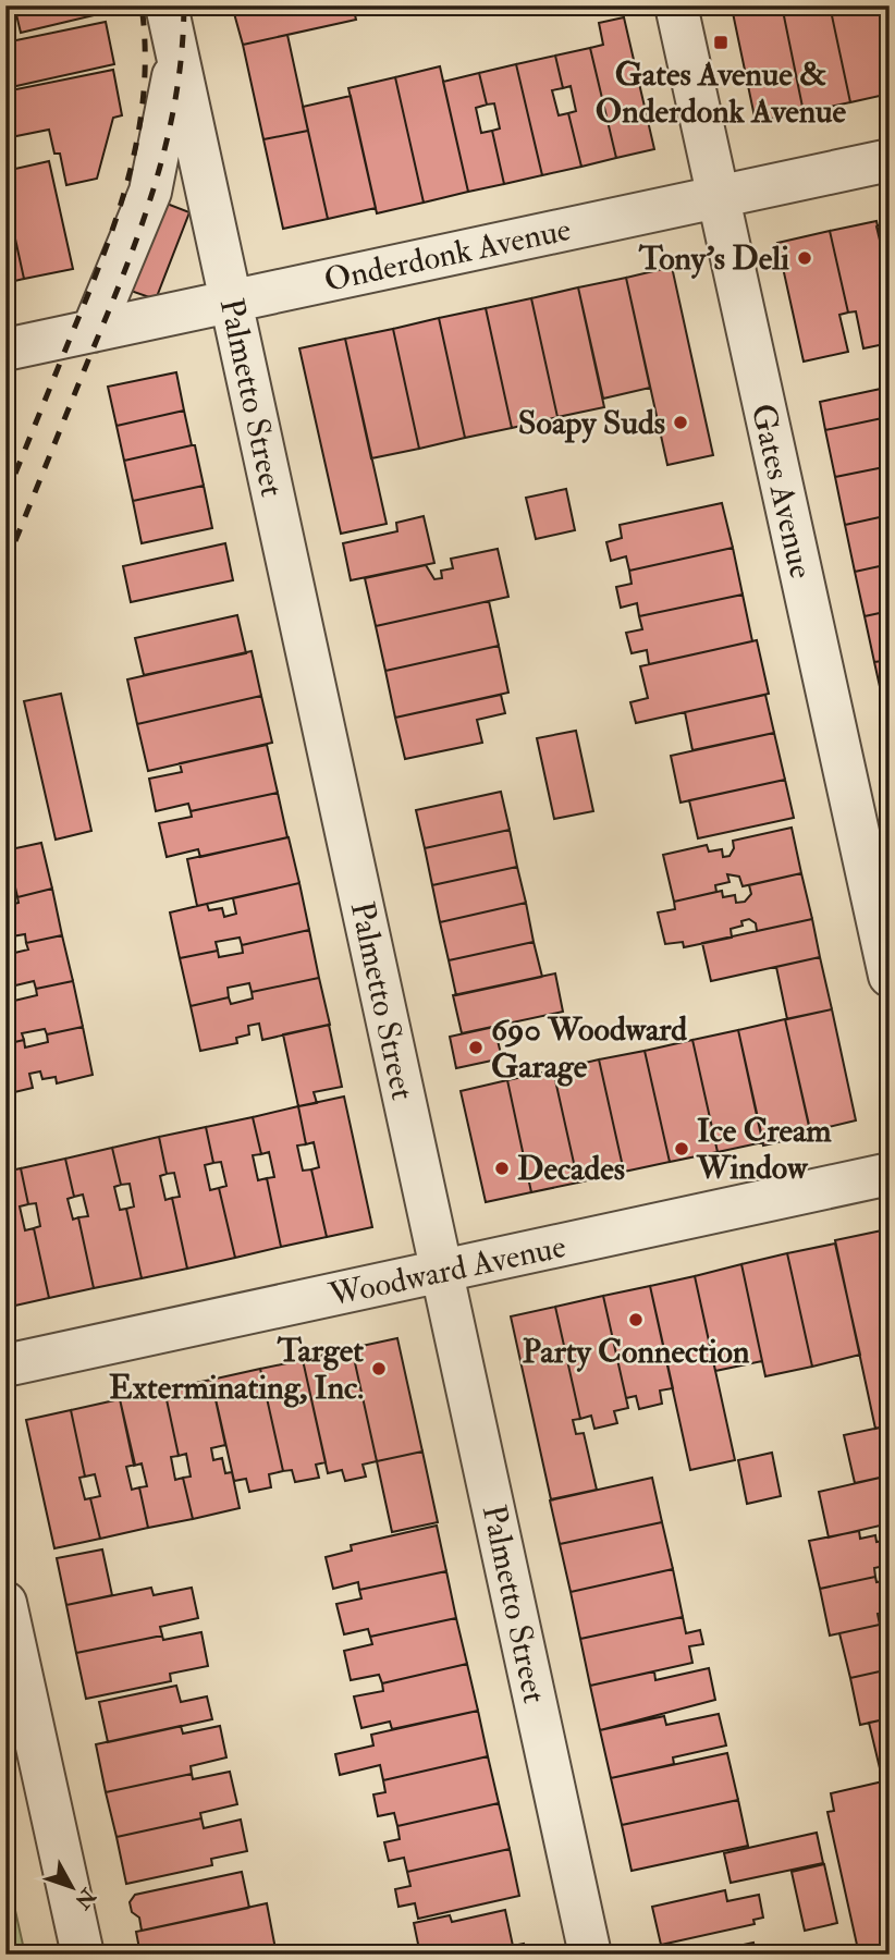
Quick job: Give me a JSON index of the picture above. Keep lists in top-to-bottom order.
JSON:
{
  "streets": {
    "street": [
      "Onderdonk Avenue",
      "Palmetto Street",
      "Gates Avenue",
      "Woodward Avenue"
    ]
  },
  "crossings": [
    ["Onderdonk Avenue", "Palmetto Street"],
    ["Onderdonk Avenue", "Gates Avenue"],
    ["Palmetto Street", "Woodward Avenue"]
  ],
  "places": {
    "transit": ["Gates Avenue & Onderdonk Avenue"],
    "other": [
      "Tony's Deli",
      "Soapy Suds",
      "690 Woodward Garage",
      "Ice Cream Window",
      "Decades",
      "Party Connection",
      "Target Exterminating, Inc."
    ]
  },
  "north": "bottom right"
}
